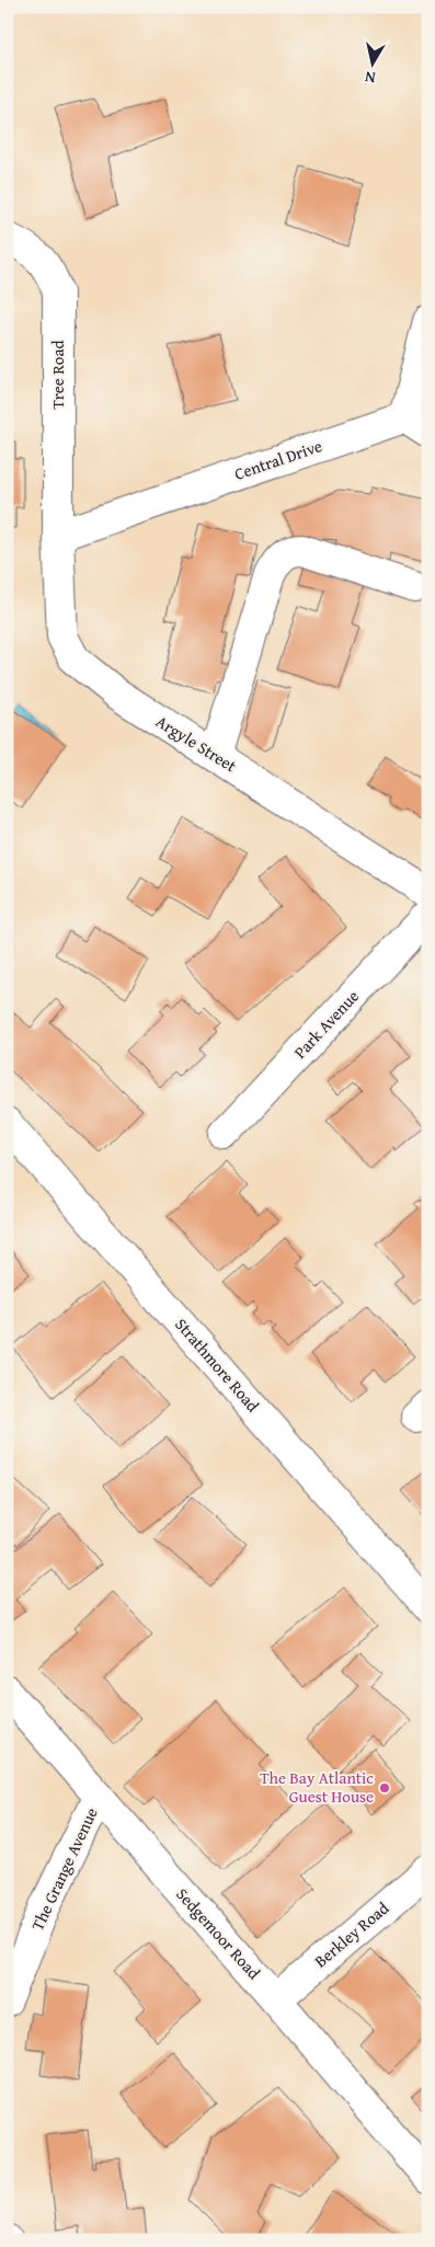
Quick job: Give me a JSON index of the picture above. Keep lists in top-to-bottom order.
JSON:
{
  "streets": {
    "street": [
      "Tree Road",
      "Central Drive",
      "Argyle Street",
      "Park Avenue",
      "Strathmore Road",
      "The Grange Avenue",
      "Sedgemoor Road",
      "Berkley Road"
    ]
  },
  "crossings": [
    ["Tree Road", "Central Drive"],
    ["Tree Road", "Argyle Street"],
    ["Central Drive", "Argyle Street"],
    ["The Grange Avenue", "Sedgemoor Road"],
    ["Sedgemoor Road", "Berkley Road"]
  ],
  "places": ["The Bay Atlantic Guest House"],
  "north": "bottom"
}
